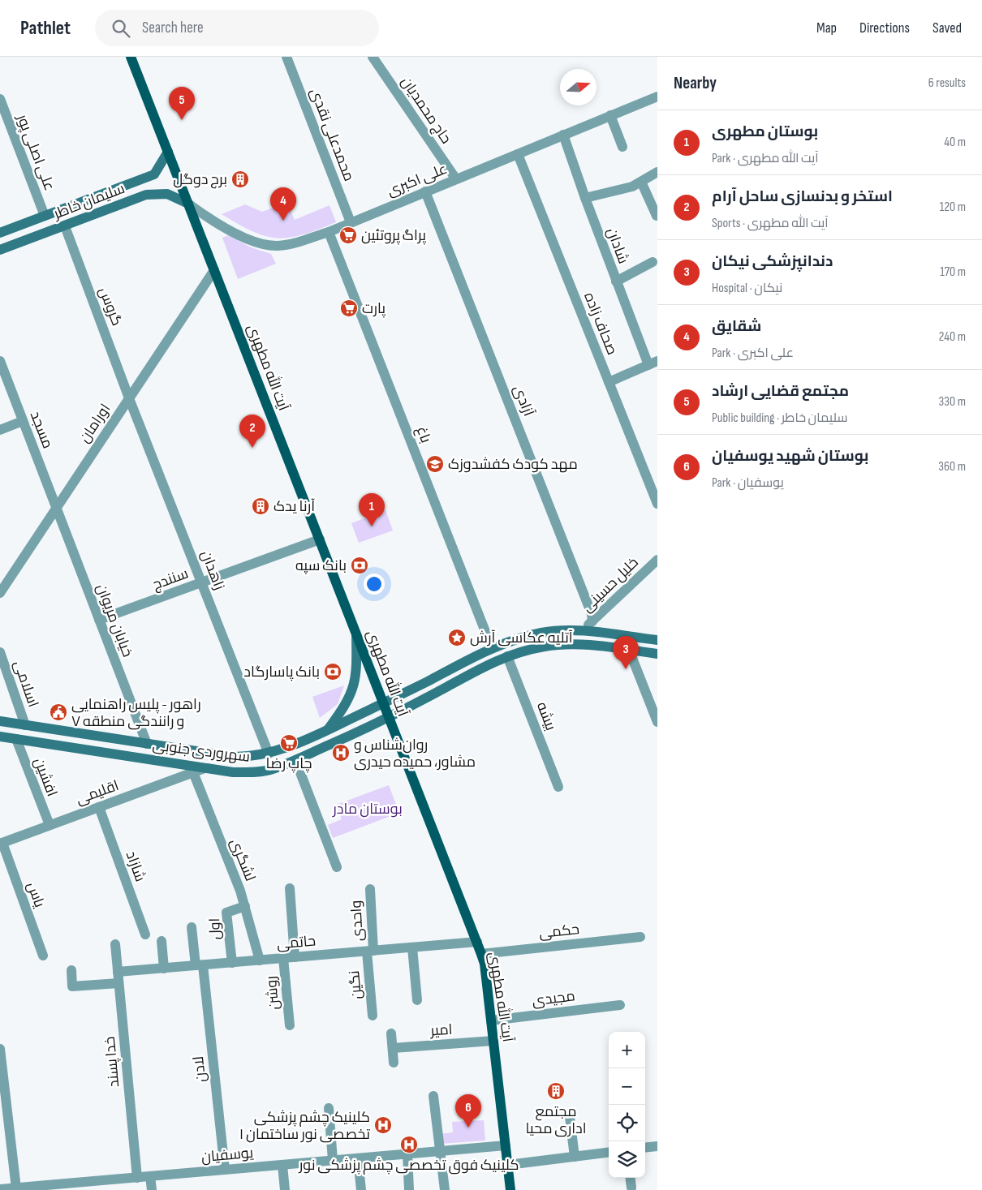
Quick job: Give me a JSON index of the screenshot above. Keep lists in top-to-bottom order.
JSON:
{
  "streets": {
    "main road": ["سلیمان خاطر", "آیت الله مطهری", "سهروردی جنوبی"],
    "street": [
      "حاج محمدیان",
      "محمدعلی نقدی",
      "علی اصلی پور",
      "علی‌ اکبری",
      "شادان",
      "گروس",
      "صحاف زاده",
      "آزادی",
      "اورامان",
      "مسجد",
      "باغ",
      "زاهدان",
      "سنندج",
      "خلیل حسینی",
      "خیابان مریوان",
      "اسلامی",
      "بیشه",
      "افشین",
      "اقلیمی",
      "لشگری",
      "شازاد",
      "یاس",
      "واحدی",
      "اول",
      "حکمی",
      "حاتمی",
      "نگین",
      "روشن",
      "مجیدی",
      "امیر",
      "خدا پسند",
      "لادن",
      "یوسفیان"
    ]
  },
  "crossings": [
    ["حاج محمدیان", "علی‌ اکبری"],
    ["محمدعلی نقدی", "علی‌ اکبری"],
    ["علی اصلی پور", "سلیمان خاطر"],
    ["علی‌ اکبری", "سلیمان خاطر"],
    ["علی‌ اکبری", "شادان"],
    ["علی‌ اکبری", "صحاف زاده"],
    ["علی‌ اکبری", "آیت الله مطهری"],
    ["علی‌ اکبری", "آزادی"],
    ["علی‌ اکبری", "باغ"],
    ["سلیمان خاطر", "گروس"],
    ["سلیمان خاطر", "آیت الله مطهری"],
    ["گروس", "اورامان"],
    ["گروس", "زاهدان"],
    ["آیت الله مطهری", "اورامان"],
    ["آیت الله مطهری", "سنندج"],
    ["آیت الله مطهری", "سهروردی جنوبی"],
    ["آیت الله مطهری", "حکمی"],
    ["آیت الله مطهری", "حاتمی"],
    ["آیت الله مطهری", "مجیدی"],
    ["آیت الله مطهری", "امیر"],
    ["آیت الله مطهری", "یوسفیان"],
    ["آزادی", "خلیل حسینی"],
    ["اورامان", "مسجد"],
    ["اورامان", "زاهدان"],
    ["اورامان", "خیابان مریوان"],
    ["مسجد", "خیابان مریوان"],
    ["باغ", "سهروردی جنوبی"],
    ["زاهدان", "سنندج"],
    ["زاهدان", "سهروردی جنوبی"],
    ["سنندج", "خیابان مریوان"],
    ["خلیل حسینی", "سهروردی جنوبی"],
    ["خیابان مریوان", "سهروردی جنوبی"],
    ["اسلامی", "سهروردی جنوبی"],
    ["بیشه", "سهروردی جنوبی"],
    ["سهروردی جنوبی", "افشین"],
    ["سهروردی جنوبی", "اقلیمی"],
    ["افشین", "اقلیمی"],
    ["اقلیمی", "لشگری"],
    ["اقلیمی", "شازاد"],
    ["اقلیمی", "یاس"],
    ["لشگری", "اول"],
    ["لشگری", "حاتمی"],
    ["واحدی", "حاتمی"],
    ["واحدی", "نگین"],
    ["اول", "حاتمی"],
    ["حاتمی", "نگین"],
    ["حاتمی", "روشن"],
    ["حاتمی", "خدا پسند"],
    ["حاتمی", "لادن"],
    ["خدا پسند", "یوسفیان"],
    ["لادن", "یوسفیان"]
  ],
  "parks": ["بوستان مادر"],
  "places": {
    "building": ["برج دوگل", "آرنا یدک", "مجتمع اداری محیا"],
    "supermarket": ["پراگ پروتئین", "پارت", "چاپ رضا"],
    "school or university": ["مهد کودک کفشدوزک"],
    "bank": ["بانک سپه", "بانک پاسارگاد"],
    "place": ["آتلیه عکاسی آرش"],
    "public building": ["راهور - پلیس راهنمایی و رانندگی منطقه ۷"],
    "hospital": ["روان‌شناس و مشاور، حمیده حیدری", "کلینیک چشم پزشکی تخصصی نور ساختمان ۱", "کلینیک فوق تخصصی چشم پزشکی نور"]
  },
  "north": "right",
  "page": {
    "header": "Pathlet",
    "search": "Search here",
    "nav": ["Map", "Directions", "Saved"],
    "heading": ["Nearby", "6 results"],
    "pins": [
      "5",
      "4",
      "2",
      "1",
      "3",
      "6"
    ],
    "list": [
      {
        "mark": "1",
        "name": "بوستان مطهری",
        "note": "Park · آیت الله مطهری",
        "value": "40 m"
      },
      {
        "mark": "2",
        "name": "استخر و بدنسازی ساحل آرام",
        "note": "Sports · آیت الله مطهری",
        "value": "120 m"
      },
      {
        "mark": "3",
        "name": "دندانپزشکی نیکان",
        "note": "Hospital · نیکان",
        "value": "170 m"
      },
      {
        "mark": "4",
        "name": "شقایق",
        "note": "Park · علی‌ اکبری",
        "value": "240 m"
      },
      {
        "mark": "5",
        "name": "مجتمع قضایی ارشاد",
        "note": "Public building · سلیمان خاطر",
        "value": "330 m"
      },
      {
        "mark": "6",
        "name": "بوستان شهید یوسفیان",
        "note": "Park · یوسفیان",
        "value": "360 m"
      }
    ],
    "map_buttons": ["+", "−"]
  }
}
